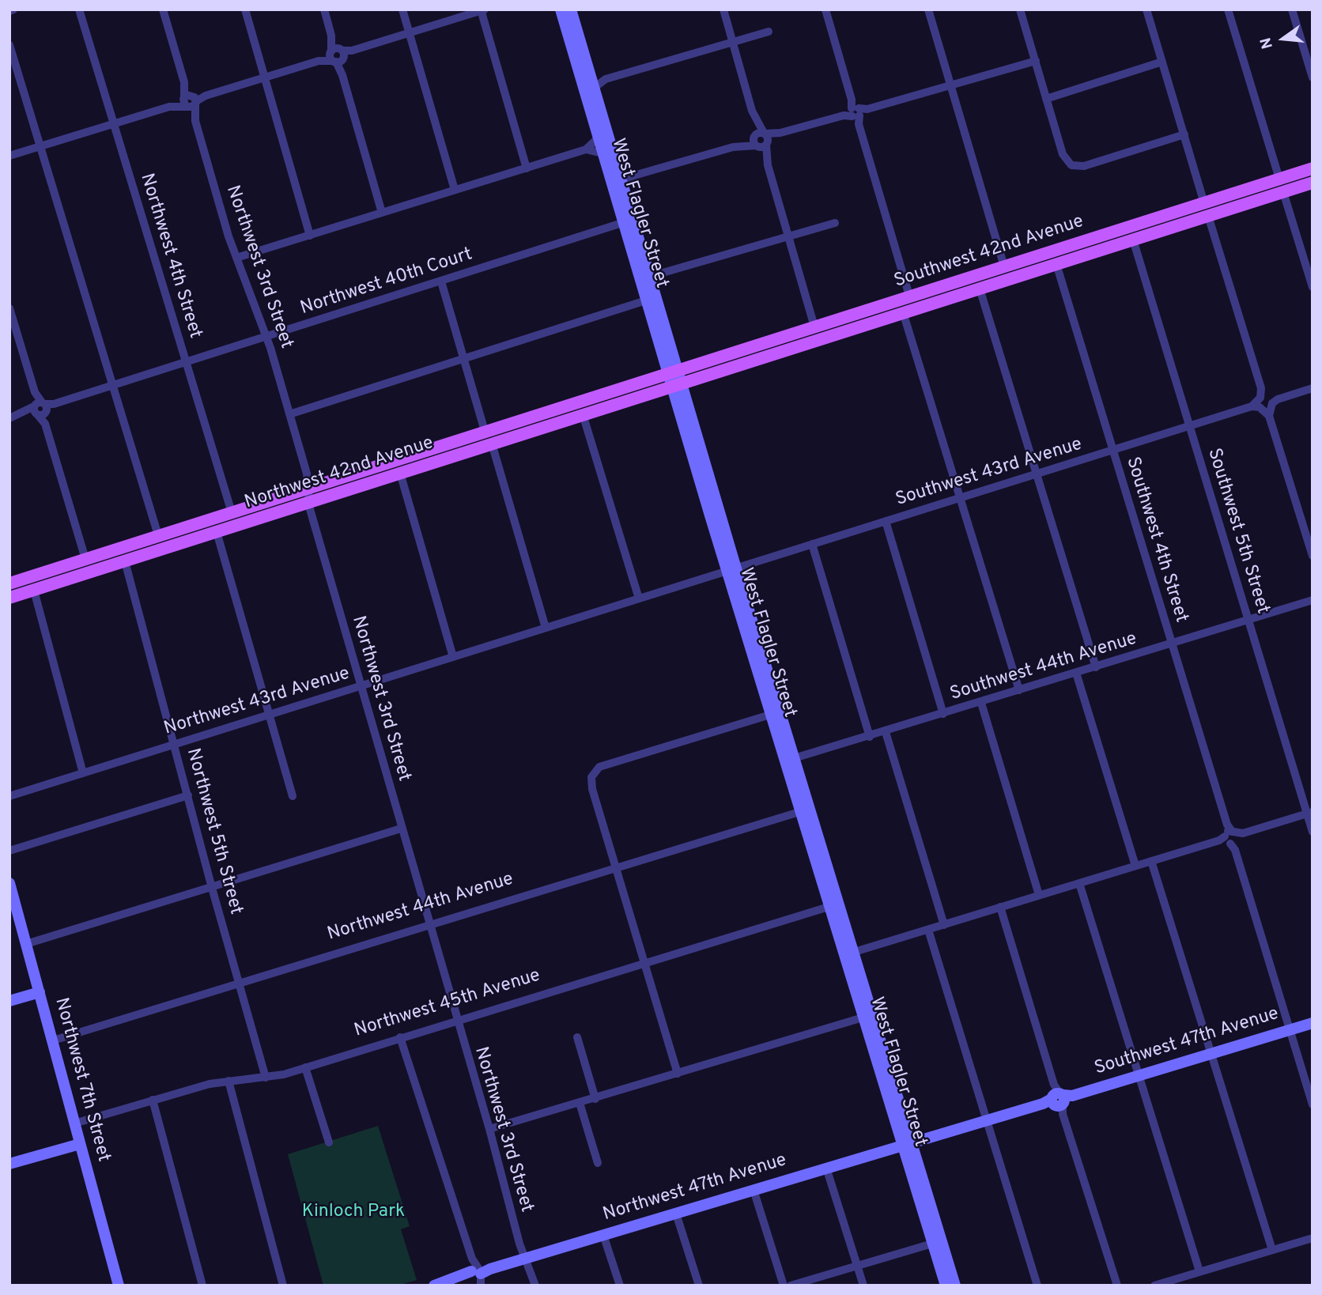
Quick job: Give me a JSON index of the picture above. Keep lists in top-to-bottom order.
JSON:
{
  "streets": {
    "main road": [
      "West Flagler Street",
      "Southwest 42nd Avenue",
      "Northwest 42nd Avenue",
      "Southwest 47th Avenue",
      "Northwest 7th Street",
      "Northwest 47th Avenue"
    ],
    "street": [
      "Northwest 4th Street",
      "Northwest 3rd Street",
      "Northwest 40th Court",
      "Southwest 43rd Avenue",
      "Southwest 5th Street",
      "Southwest 4th Street",
      "Southwest 44th Avenue",
      "Northwest 43rd Avenue",
      "Northwest 5th Street",
      "Northwest 44th Avenue",
      "Northwest 45th Avenue"
    ]
  },
  "crossings": [
    ["West Flagler Street", "Southwest 42nd Avenue"],
    ["West Flagler Street", "Northwest 40th Court"],
    ["West Flagler Street", "Southwest 43rd Avenue"],
    ["West Flagler Street", "Northwest 42nd Avenue"],
    ["West Flagler Street", "Southwest 44th Avenue"],
    ["West Flagler Street", "Northwest 43rd Avenue"],
    ["West Flagler Street", "Northwest 44th Avenue"],
    ["West Flagler Street", "Northwest 45th Avenue"],
    ["West Flagler Street", "Southwest 47th Avenue"],
    ["West Flagler Street", "Northwest 47th Avenue"],
    ["Southwest 42nd Avenue", "Northwest 42nd Avenue"],
    ["Southwest 42nd Avenue", "Southwest 5th Street"],
    ["Southwest 42nd Avenue", "Southwest 4th Street"],
    ["Northwest 4th Street", "Northwest 40th Court"],
    ["Northwest 4th Street", "Northwest 42nd Avenue"],
    ["Northwest 3rd Street", "Northwest 40th Court"],
    ["Northwest 3rd Street", "Northwest 42nd Avenue"],
    ["Northwest 3rd Street", "Northwest 43rd Avenue"],
    ["Northwest 3rd Street", "Northwest 44th Avenue"],
    ["Northwest 3rd Street", "Northwest 45th Avenue"],
    ["Northwest 3rd Street", "Northwest 47th Avenue"],
    ["Southwest 43rd Avenue", "Southwest 5th Street"],
    ["Southwest 43rd Avenue", "Southwest 4th Street"],
    ["Southwest 43rd Avenue", "Northwest 43rd Avenue"],
    ["Northwest 42nd Avenue", "Northwest 5th Street"],
    ["Southwest 5th Street", "Southwest 44th Avenue"],
    ["Southwest 4th Street", "Southwest 44th Avenue"],
    ["Southwest 4th Street", "Southwest 47th Avenue"],
    ["Northwest 43rd Avenue", "Northwest 5th Street"],
    ["Northwest 5th Street", "Northwest 44th Avenue"],
    ["Northwest 5th Street", "Northwest 45th Avenue"],
    ["Northwest 44th Avenue", "Northwest 7th Street"],
    ["Northwest 45th Avenue", "Northwest 7th Street"],
    ["Southwest 47th Avenue", "Northwest 47th Avenue"]
  ],
  "parks": ["Kinloch Park"],
  "north": "left"
}
